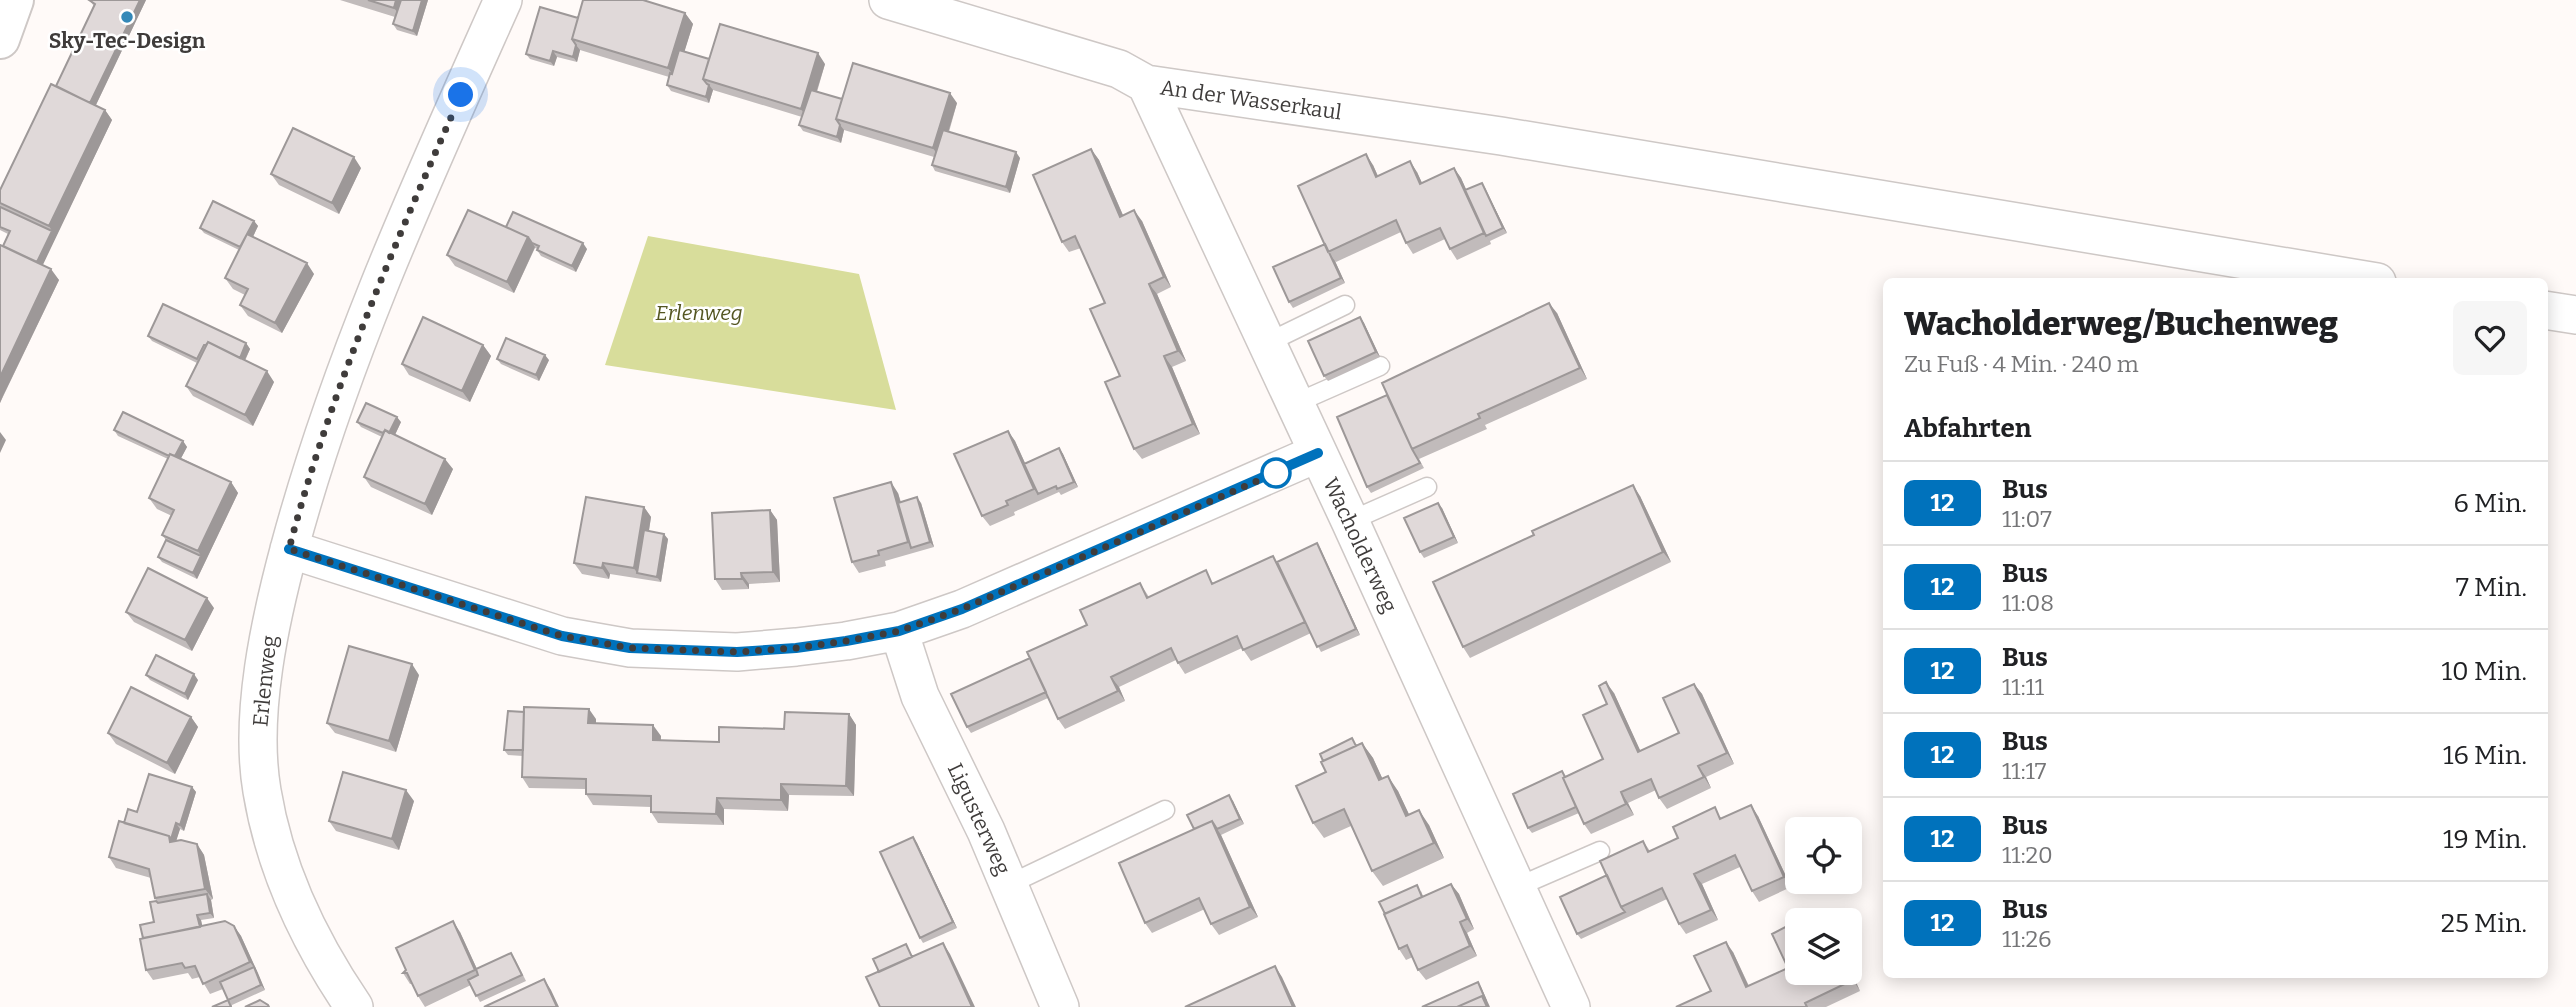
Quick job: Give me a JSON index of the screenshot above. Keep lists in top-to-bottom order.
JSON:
{
  "streets": {
    "street": [
      "An der Wasserkaul",
      "Wacholderweg",
      "Erlenweg",
      "Ligusterweg"
    ]
  },
  "crossings": [
    ["An der Wasserkaul", "Wacholderweg"]
  ],
  "parks": ["Erlenweg"],
  "places": ["Sky-Tec-Design"],
  "lines": ["bus line 12"],
  "page": {
    "heading": [
      ["Wacholderweg/Buchenweg", "Zu Fuß · 4 Min. · 240 m"],
      "Abfahrten"
    ],
    "list": [
      {
        "mark": "12",
        "name": "Bus",
        "note": "11:07",
        "value": "6 Min."
      },
      {
        "mark": "12",
        "name": "Bus",
        "note": "11:08",
        "value": "7 Min."
      },
      {
        "mark": "12",
        "name": "Bus",
        "note": "11:11",
        "value": "10 Min."
      },
      {
        "mark": "12",
        "name": "Bus",
        "note": "11:17",
        "value": "16 Min."
      },
      {
        "mark": "12",
        "name": "Bus",
        "note": "11:20",
        "value": "19 Min."
      },
      {
        "mark": "12",
        "name": "Bus",
        "note": "11:26",
        "value": "25 Min."
      }
    ]
  }
}
